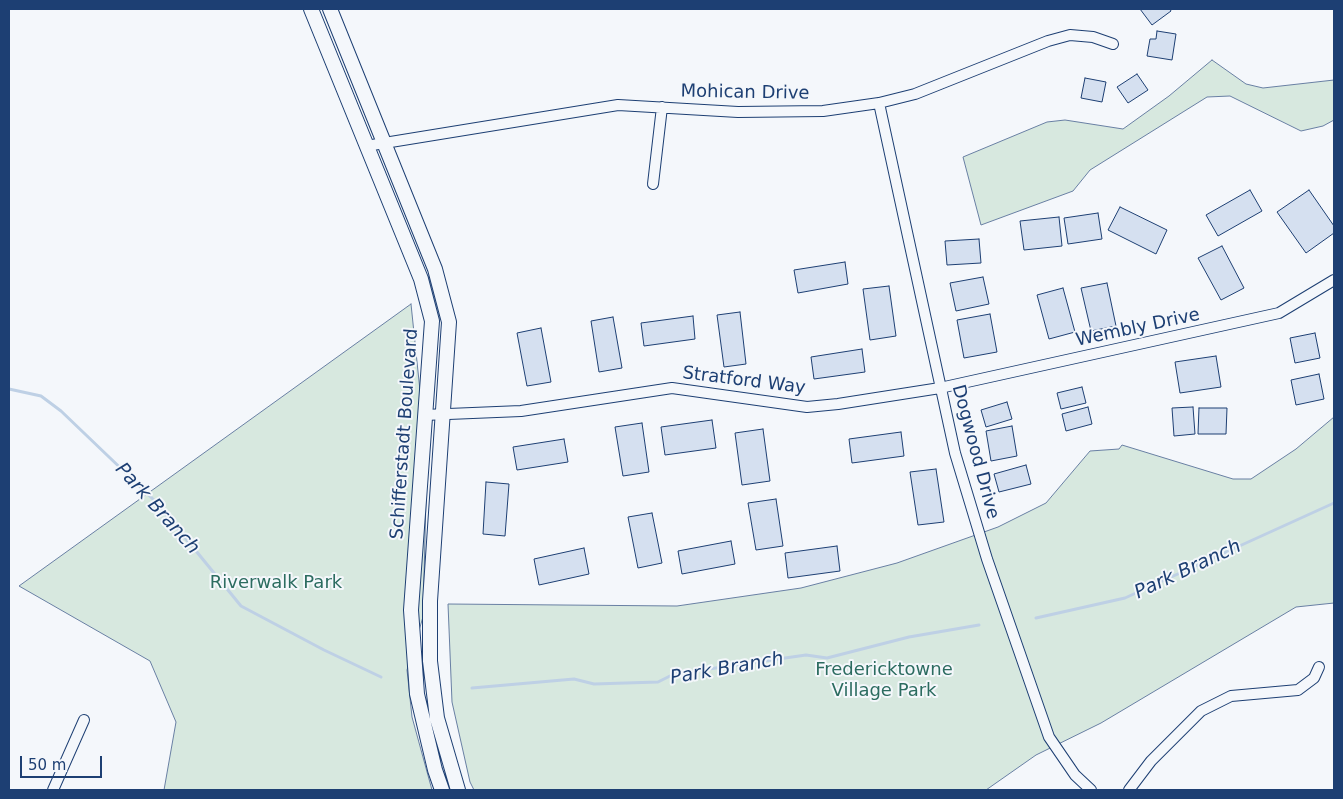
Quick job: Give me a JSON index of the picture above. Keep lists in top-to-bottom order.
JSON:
{
  "streets": {
    "main road": ["Schifferstadt Boulevard"],
    "street": [
      "Mohican Drive",
      "Wembly Drive",
      "Stratford Way",
      "Dogwood Drive"
    ]
  },
  "crossings": [
    ["Mohican Drive", "Schifferstadt Boulevard"],
    ["Mohican Drive", "Dogwood Drive"],
    ["Wembly Drive", "Stratford Way"],
    ["Wembly Drive", "Dogwood Drive"],
    ["Stratford Way", "Schifferstadt Boulevard"],
    ["Stratford Way", "Dogwood Drive"]
  ],
  "water": ["Park Branch"],
  "parks": ["Riverwalk Park", "Fredericktowne Village Park"],
  "scale_bar": "50 m"
}
